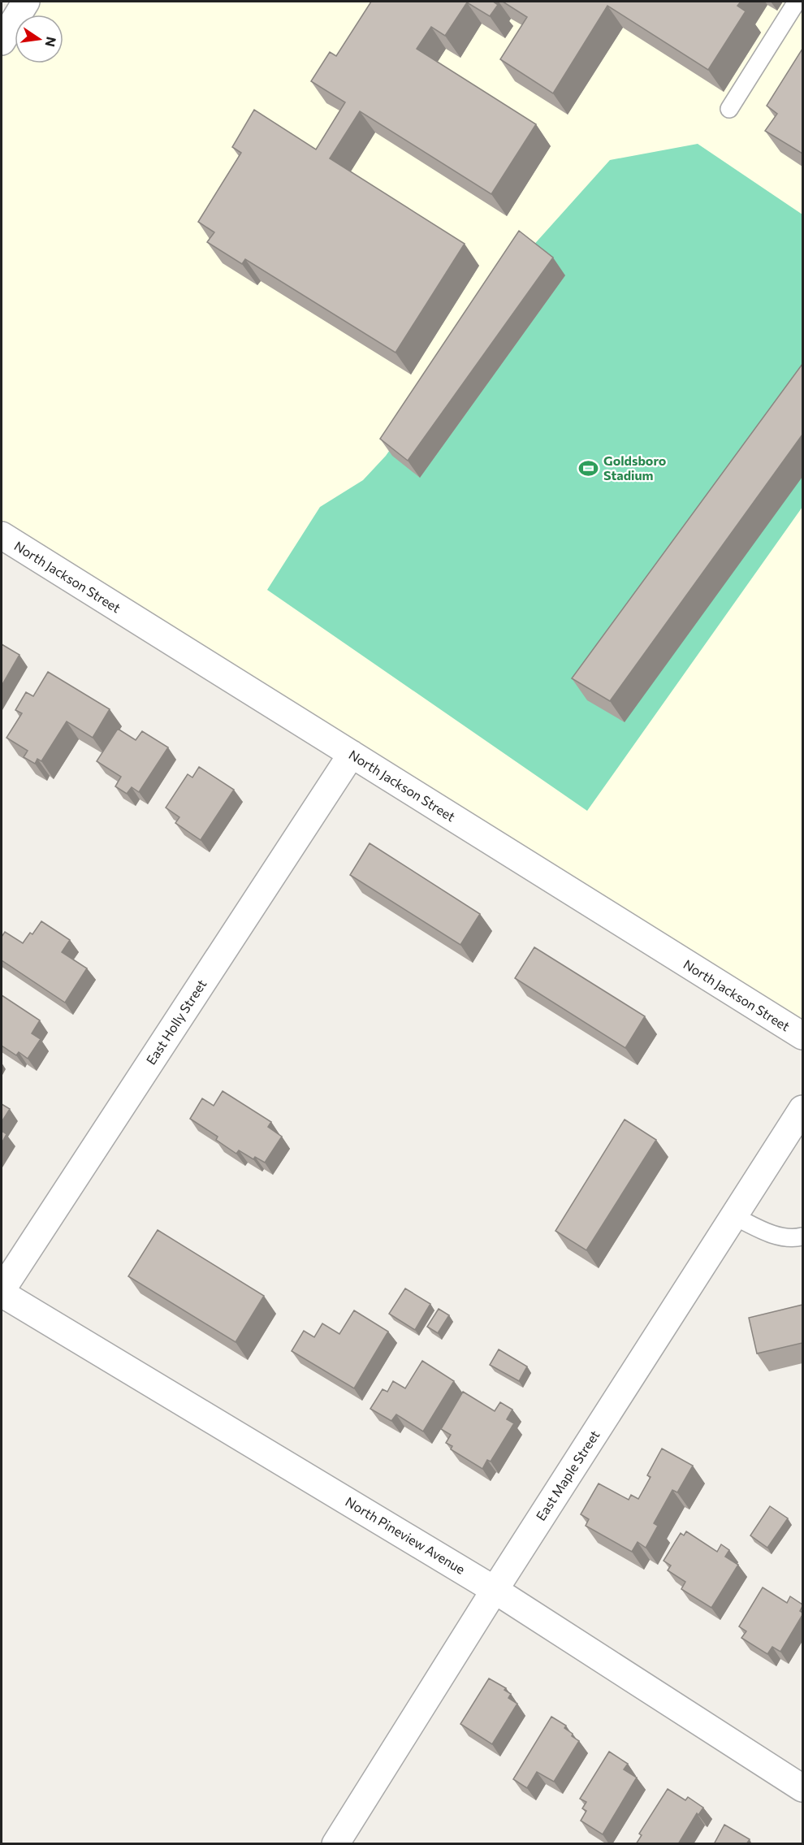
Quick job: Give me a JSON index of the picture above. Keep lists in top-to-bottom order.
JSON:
{
  "streets": {
    "street": [
      "North Jackson Street",
      "East Holly Street",
      "East Maple Street",
      "North Pineview Avenue"
    ]
  },
  "crossings": [
    ["North Jackson Street", "East Holly Street"],
    ["East Holly Street", "North Pineview Avenue"],
    ["East Maple Street", "North Pineview Avenue"]
  ],
  "places": {
    "sports": ["Goldsboro Stadium"]
  },
  "north": "right"
}
